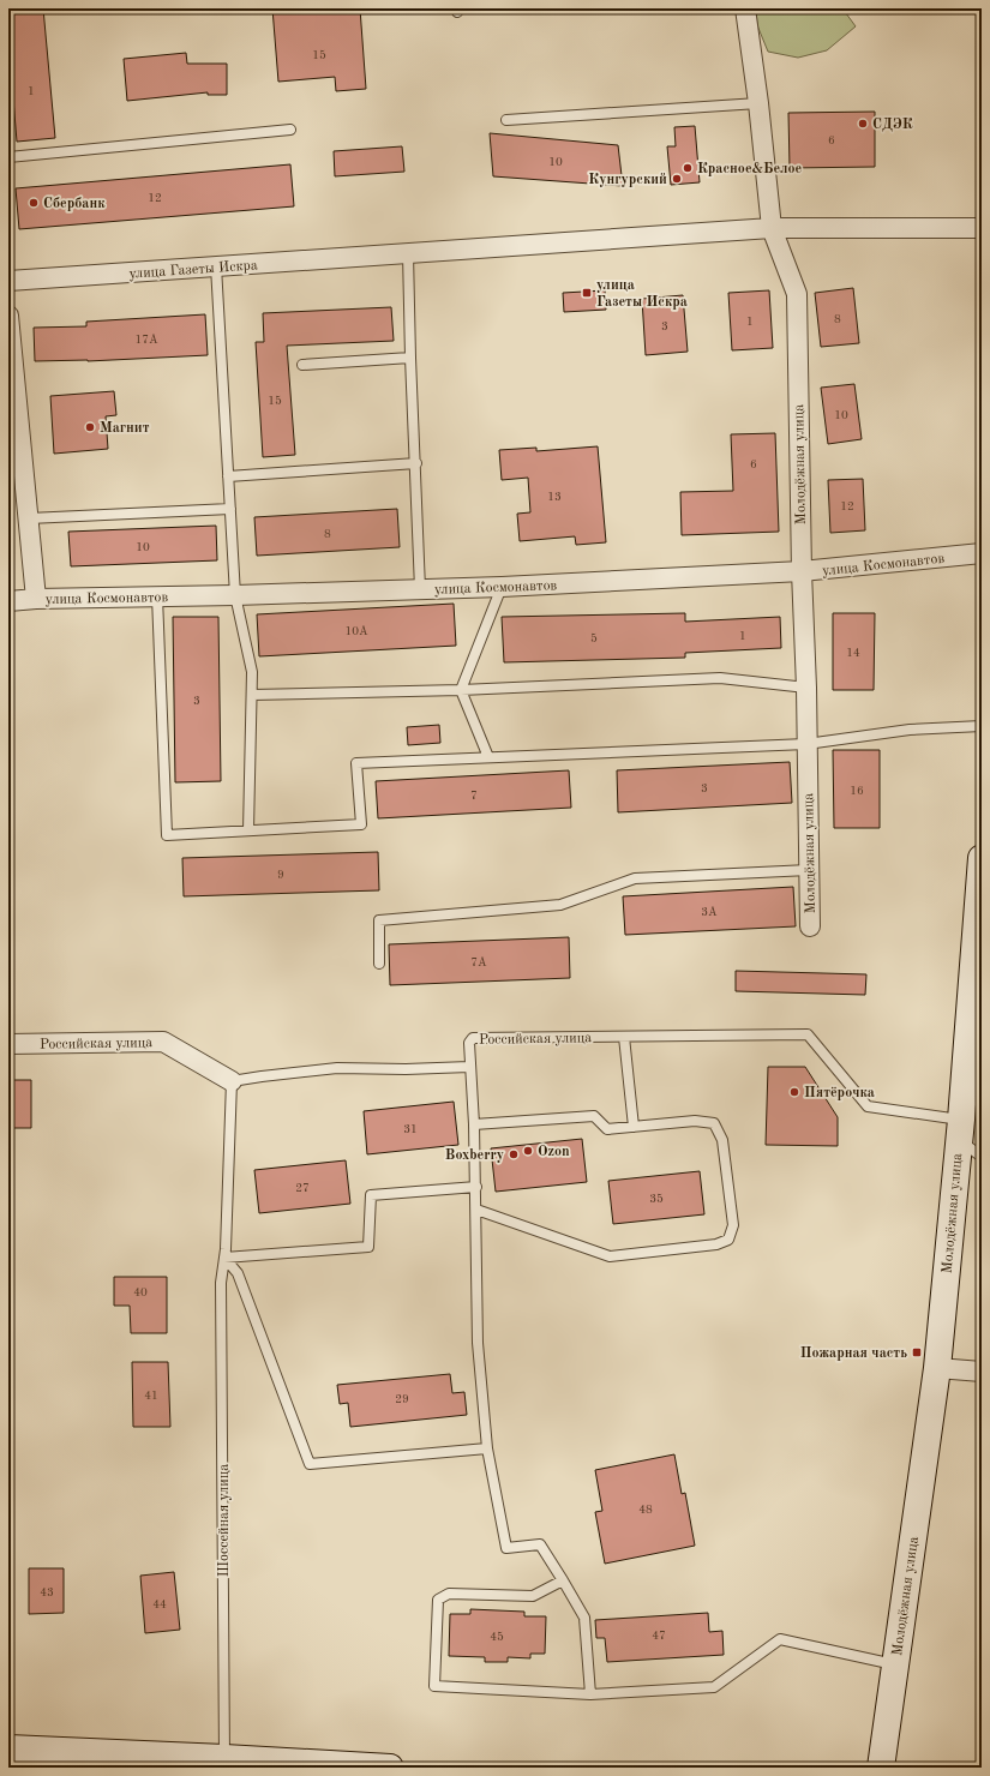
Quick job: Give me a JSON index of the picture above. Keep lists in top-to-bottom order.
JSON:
{
  "streets": {
    "street": [
      "улица Газеты Искра",
      "Молодёжная улица",
      "улица Космонавтов",
      "Российская улица"
    ],
    "lane": ["Шоссейная улица"]
  },
  "crossings": [
    ["улица Газеты Искра", "Молодёжная улица"],
    ["Молодёжная улица", "улица Космонавтов"],
    ["Молодёжная улица", "Российская улица"],
    ["Российская улица", "Шоссейная улица"]
  ],
  "places": {
    "other": [
      "СДЭК",
      "Красное&Белое",
      "Кунгурский",
      "Сбербанк",
      "Магнит",
      "Пятёрочка",
      "Ozon",
      "Boxberry"
    ],
    "transit": ["улица Газеты Искра", "Пожарная часть"]
  },
  "house_numbers": [
    "15",
    "1",
    "6",
    "10",
    "12",
    "8",
    "1",
    "3",
    "17А",
    "15",
    "10",
    "6",
    "13",
    "12",
    "8",
    "10",
    "10А",
    "1",
    "5",
    "14",
    "3",
    "3",
    "16",
    "7",
    "9",
    "3А",
    "7А",
    "31",
    "27",
    "35",
    "40",
    "41",
    "29",
    "48",
    "43",
    "44",
    "47",
    "45"
  ]
}
